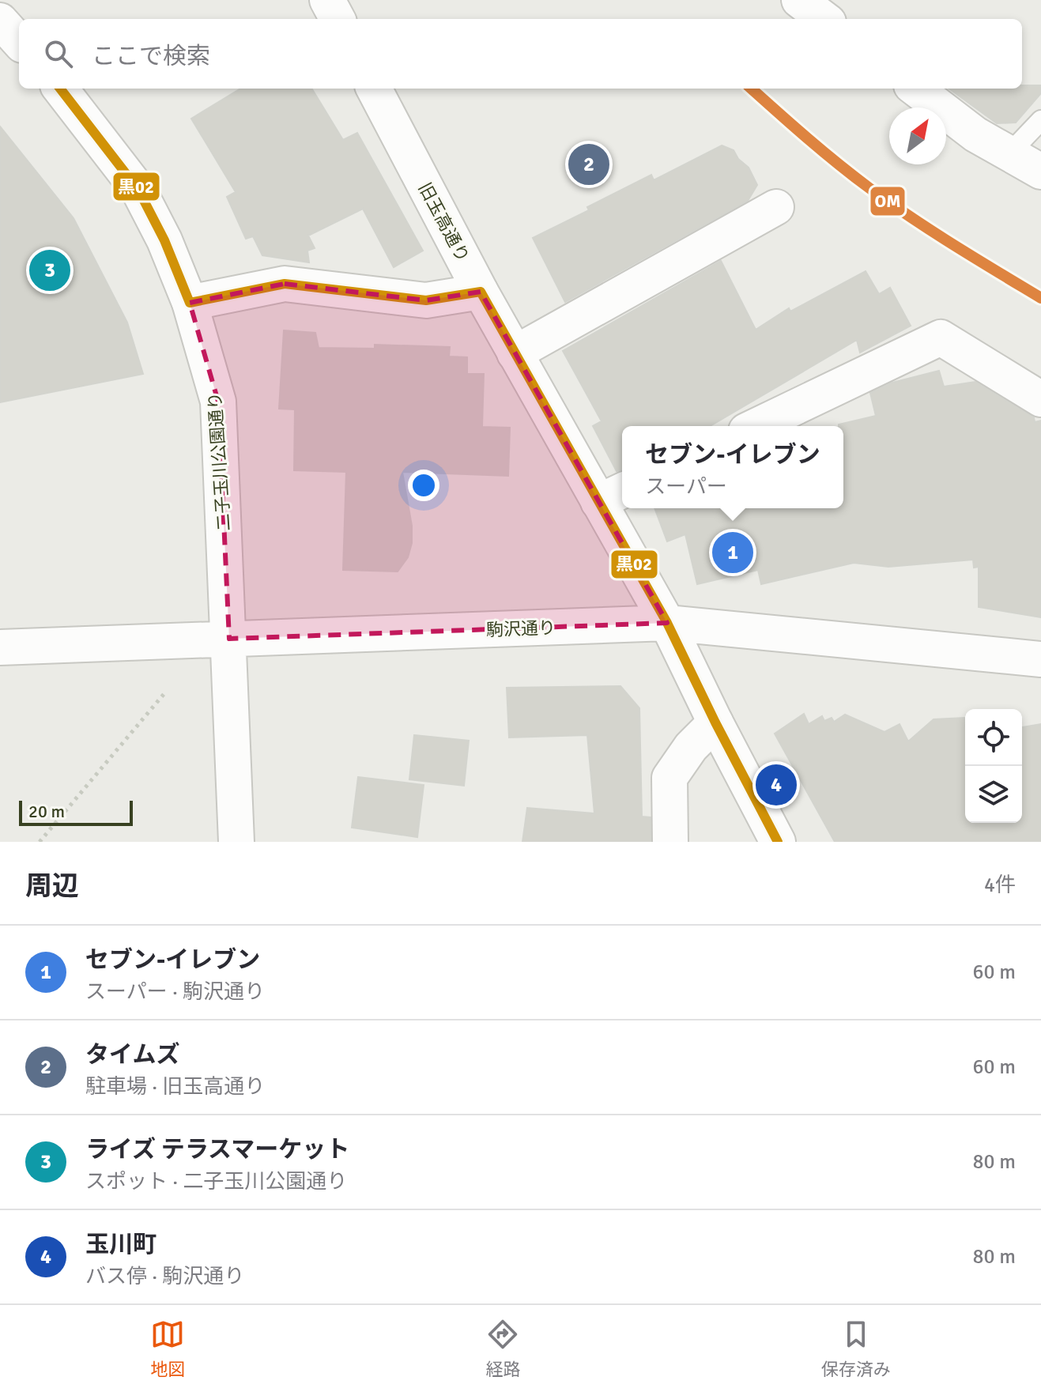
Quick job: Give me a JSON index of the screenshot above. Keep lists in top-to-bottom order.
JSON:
{
  "streets": {
    "street": ["旧玉高通り", "二子玉川公園通り", "駒沢通り"]
  },
  "crossings": [
    ["旧玉高通り", "駒沢通り"],
    ["二子玉川公園通り", "駒沢通り"]
  ],
  "lines": ["transit line OM", "transit line 黒02"],
  "scale_bar": "20 m",
  "north": "top right",
  "page": {
    "search": "ここで検索",
    "pins": [
      "2",
      "3",
      "1",
      "4"
    ],
    "popup": ["セブン-イレブン", "スーパー"],
    "scale": "20 m",
    "heading": ["周辺", "4件"],
    "list": [
      {
        "mark": "1",
        "name": "セブン-イレブン",
        "note": "スーパー · 駒沢通り",
        "value": "60 m"
      },
      {
        "mark": "2",
        "name": "タイムズ",
        "note": "駐車場 · 旧玉高通り",
        "value": "60 m"
      },
      {
        "mark": "3",
        "name": "ライズ テラスマーケット",
        "note": "スポット · 二子玉川公園通り",
        "value": "80 m"
      },
      {
        "mark": "4",
        "name": "玉川町",
        "note": "バス停 · 駒沢通り",
        "value": "80 m"
      }
    ],
    "nav": ["地図", "経路", "保存済み"]
  }
}
